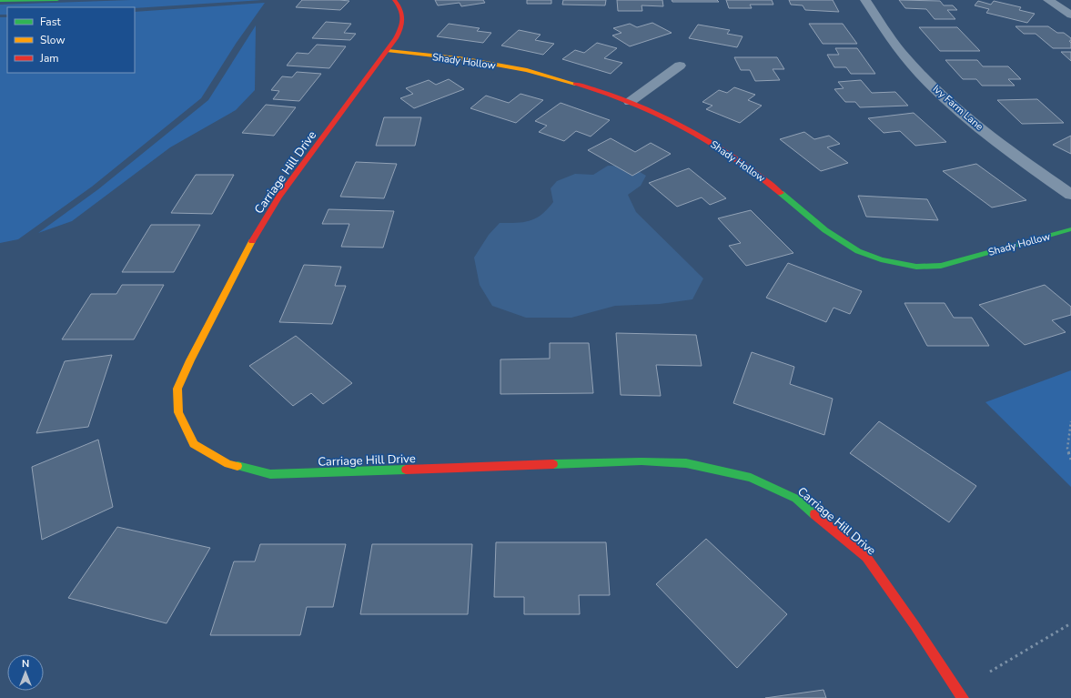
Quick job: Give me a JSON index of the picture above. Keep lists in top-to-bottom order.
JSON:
{
  "streets": {
    "street": ["Shady Hollow", "Ivy Farm Lane", "Carriage Hill Drive"]
  },
  "crossings": [
    ["Shady Hollow", "Carriage Hill Drive"]
  ],
  "legend": ["Fast", "Slow", "Jam"],
  "north": "top"
}
